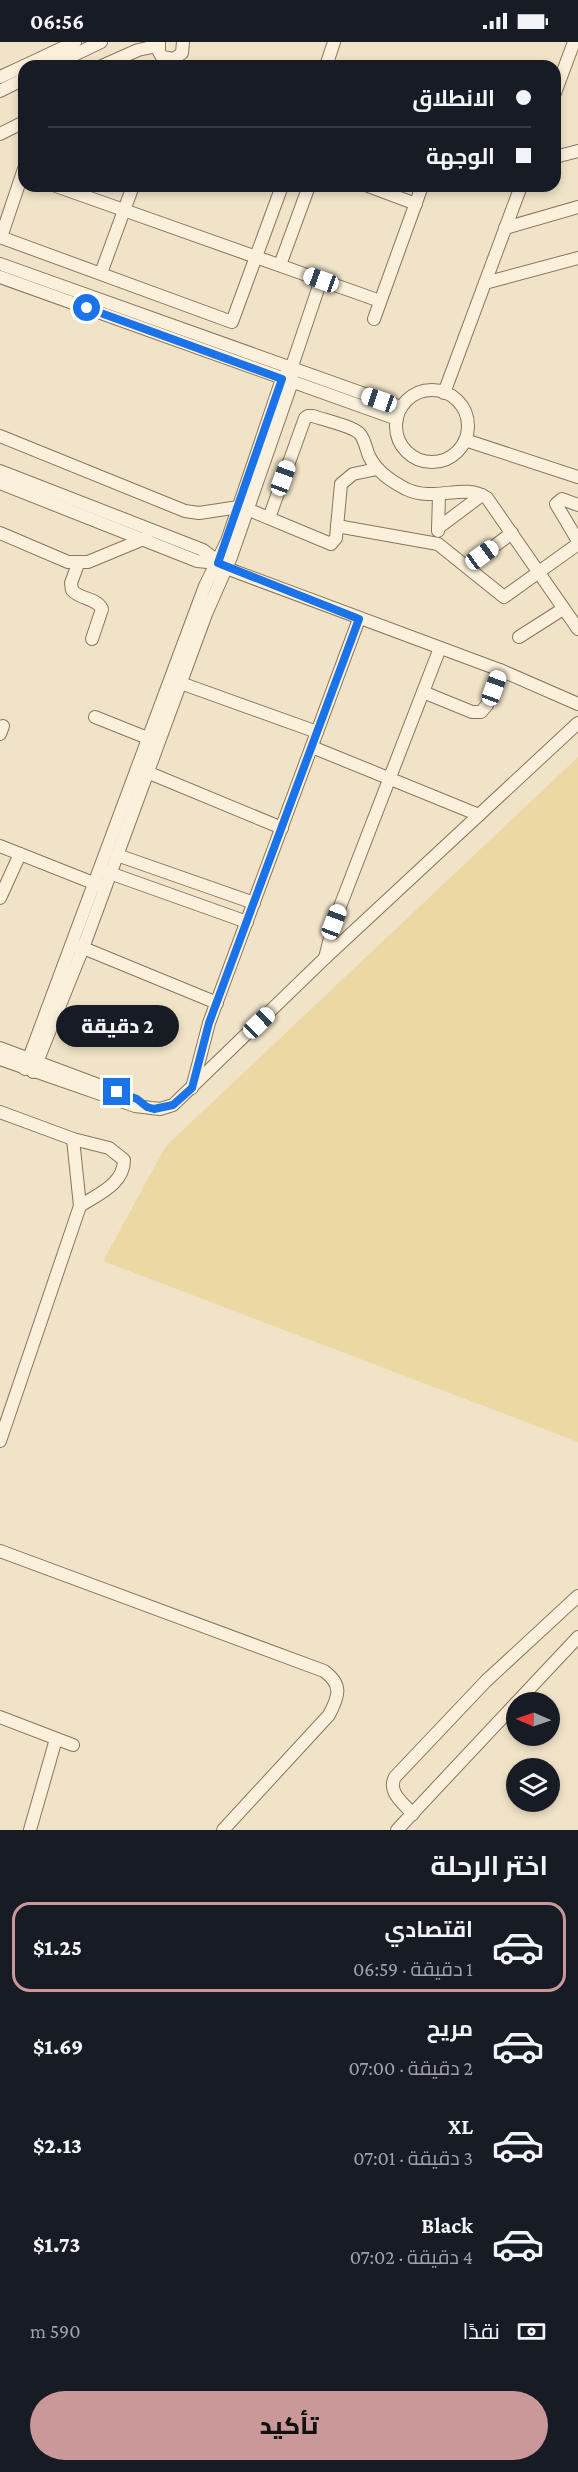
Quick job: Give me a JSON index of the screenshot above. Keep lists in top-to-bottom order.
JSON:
{
  "north": "left",
  "page": {
    "status": "06:56",
    "banner": ["الانطلاق", "الوجهة"],
    "bubble": "2 دقيقة",
    "heading": "اختر الرحلة",
    "list": [
      {
        "name": "اقتصادي",
        "note": "1 دقيقة · 06:59",
        "value": "$1.25"
      },
      {
        "name": "مريح",
        "note": "2 دقيقة · 07:00",
        "value": "$1.69"
      },
      {
        "name": "XL",
        "note": "3 دقيقة · 07:01",
        "value": "$2.13"
      },
      {
        "name": "Black",
        "note": "4 دقيقة · 07:02",
        "value": "$1.73"
      }
    ],
    "pay": ["نقدًا", "590 m"],
    "buttons": "تأكيد"
  }
}
